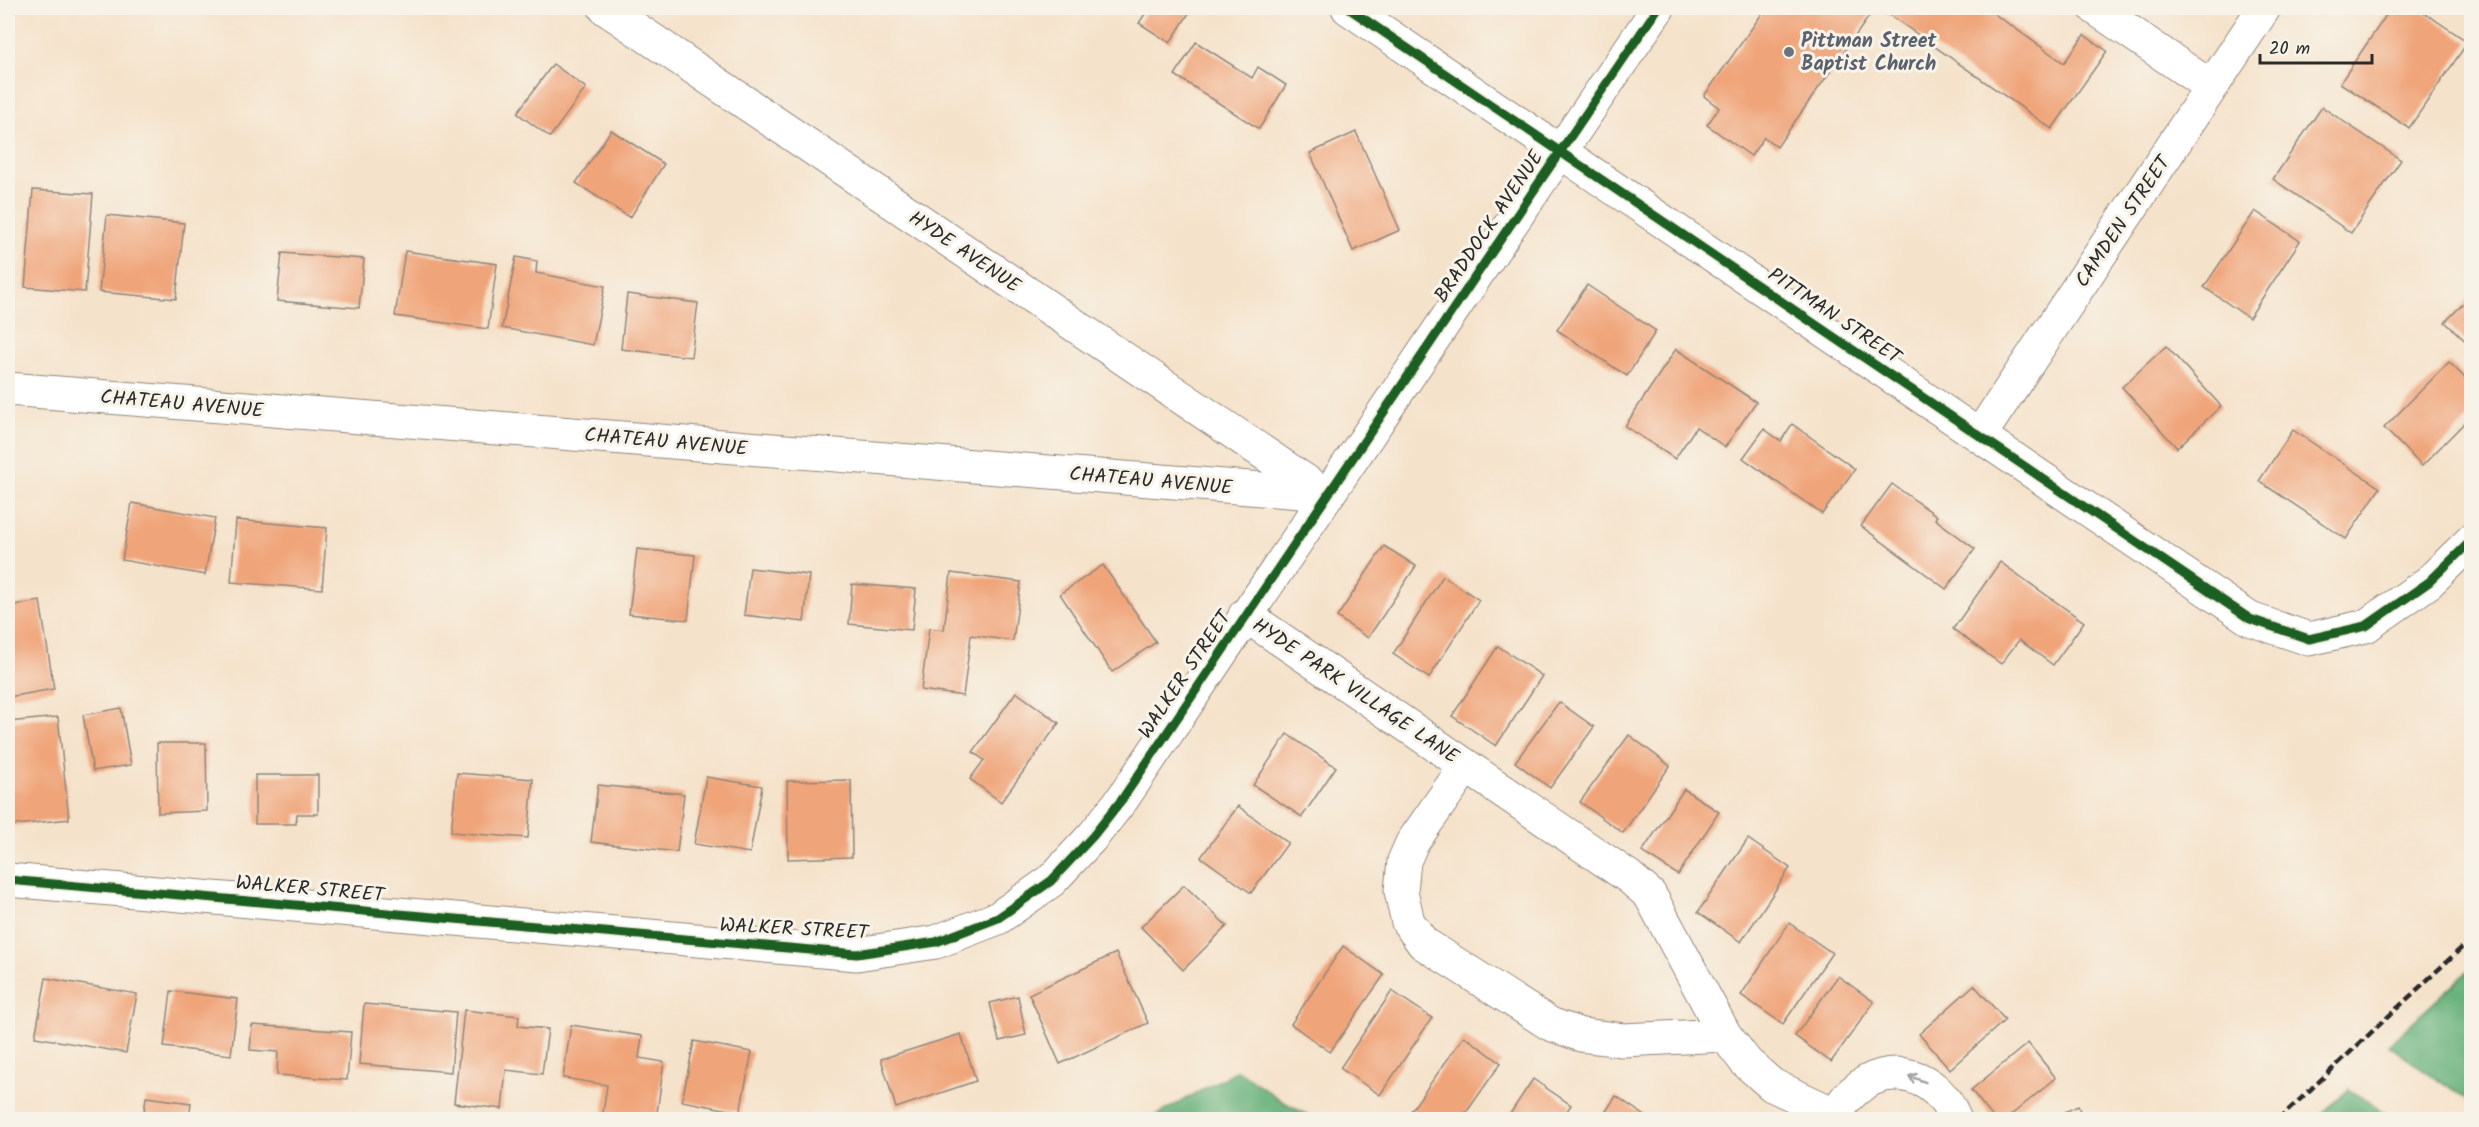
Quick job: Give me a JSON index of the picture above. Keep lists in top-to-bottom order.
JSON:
{
  "streets": {
    "street": [
      "CAMDEN STREET",
      "BRADDOCK AVENUE",
      "HYDE AVENUE",
      "PITTMAN STREET",
      "CHATEAU AVENUE",
      "WALKER STREET",
      "HYDE PARK VILLAGE LANE"
    ]
  },
  "crossings": [
    ["CAMDEN STREET", "PITTMAN STREET"],
    ["BRADDOCK AVENUE", "PITTMAN STREET"],
    ["BRADDOCK AVENUE", "WALKER STREET"],
    ["HYDE AVENUE", "CHATEAU AVENUE"],
    ["HYDE AVENUE", "WALKER STREET"],
    ["CHATEAU AVENUE", "WALKER STREET"],
    ["WALKER STREET", "HYDE PARK VILLAGE LANE"]
  ],
  "places": ["Pittman Street Baptist Church"],
  "scale_bar": "20 m"
}
